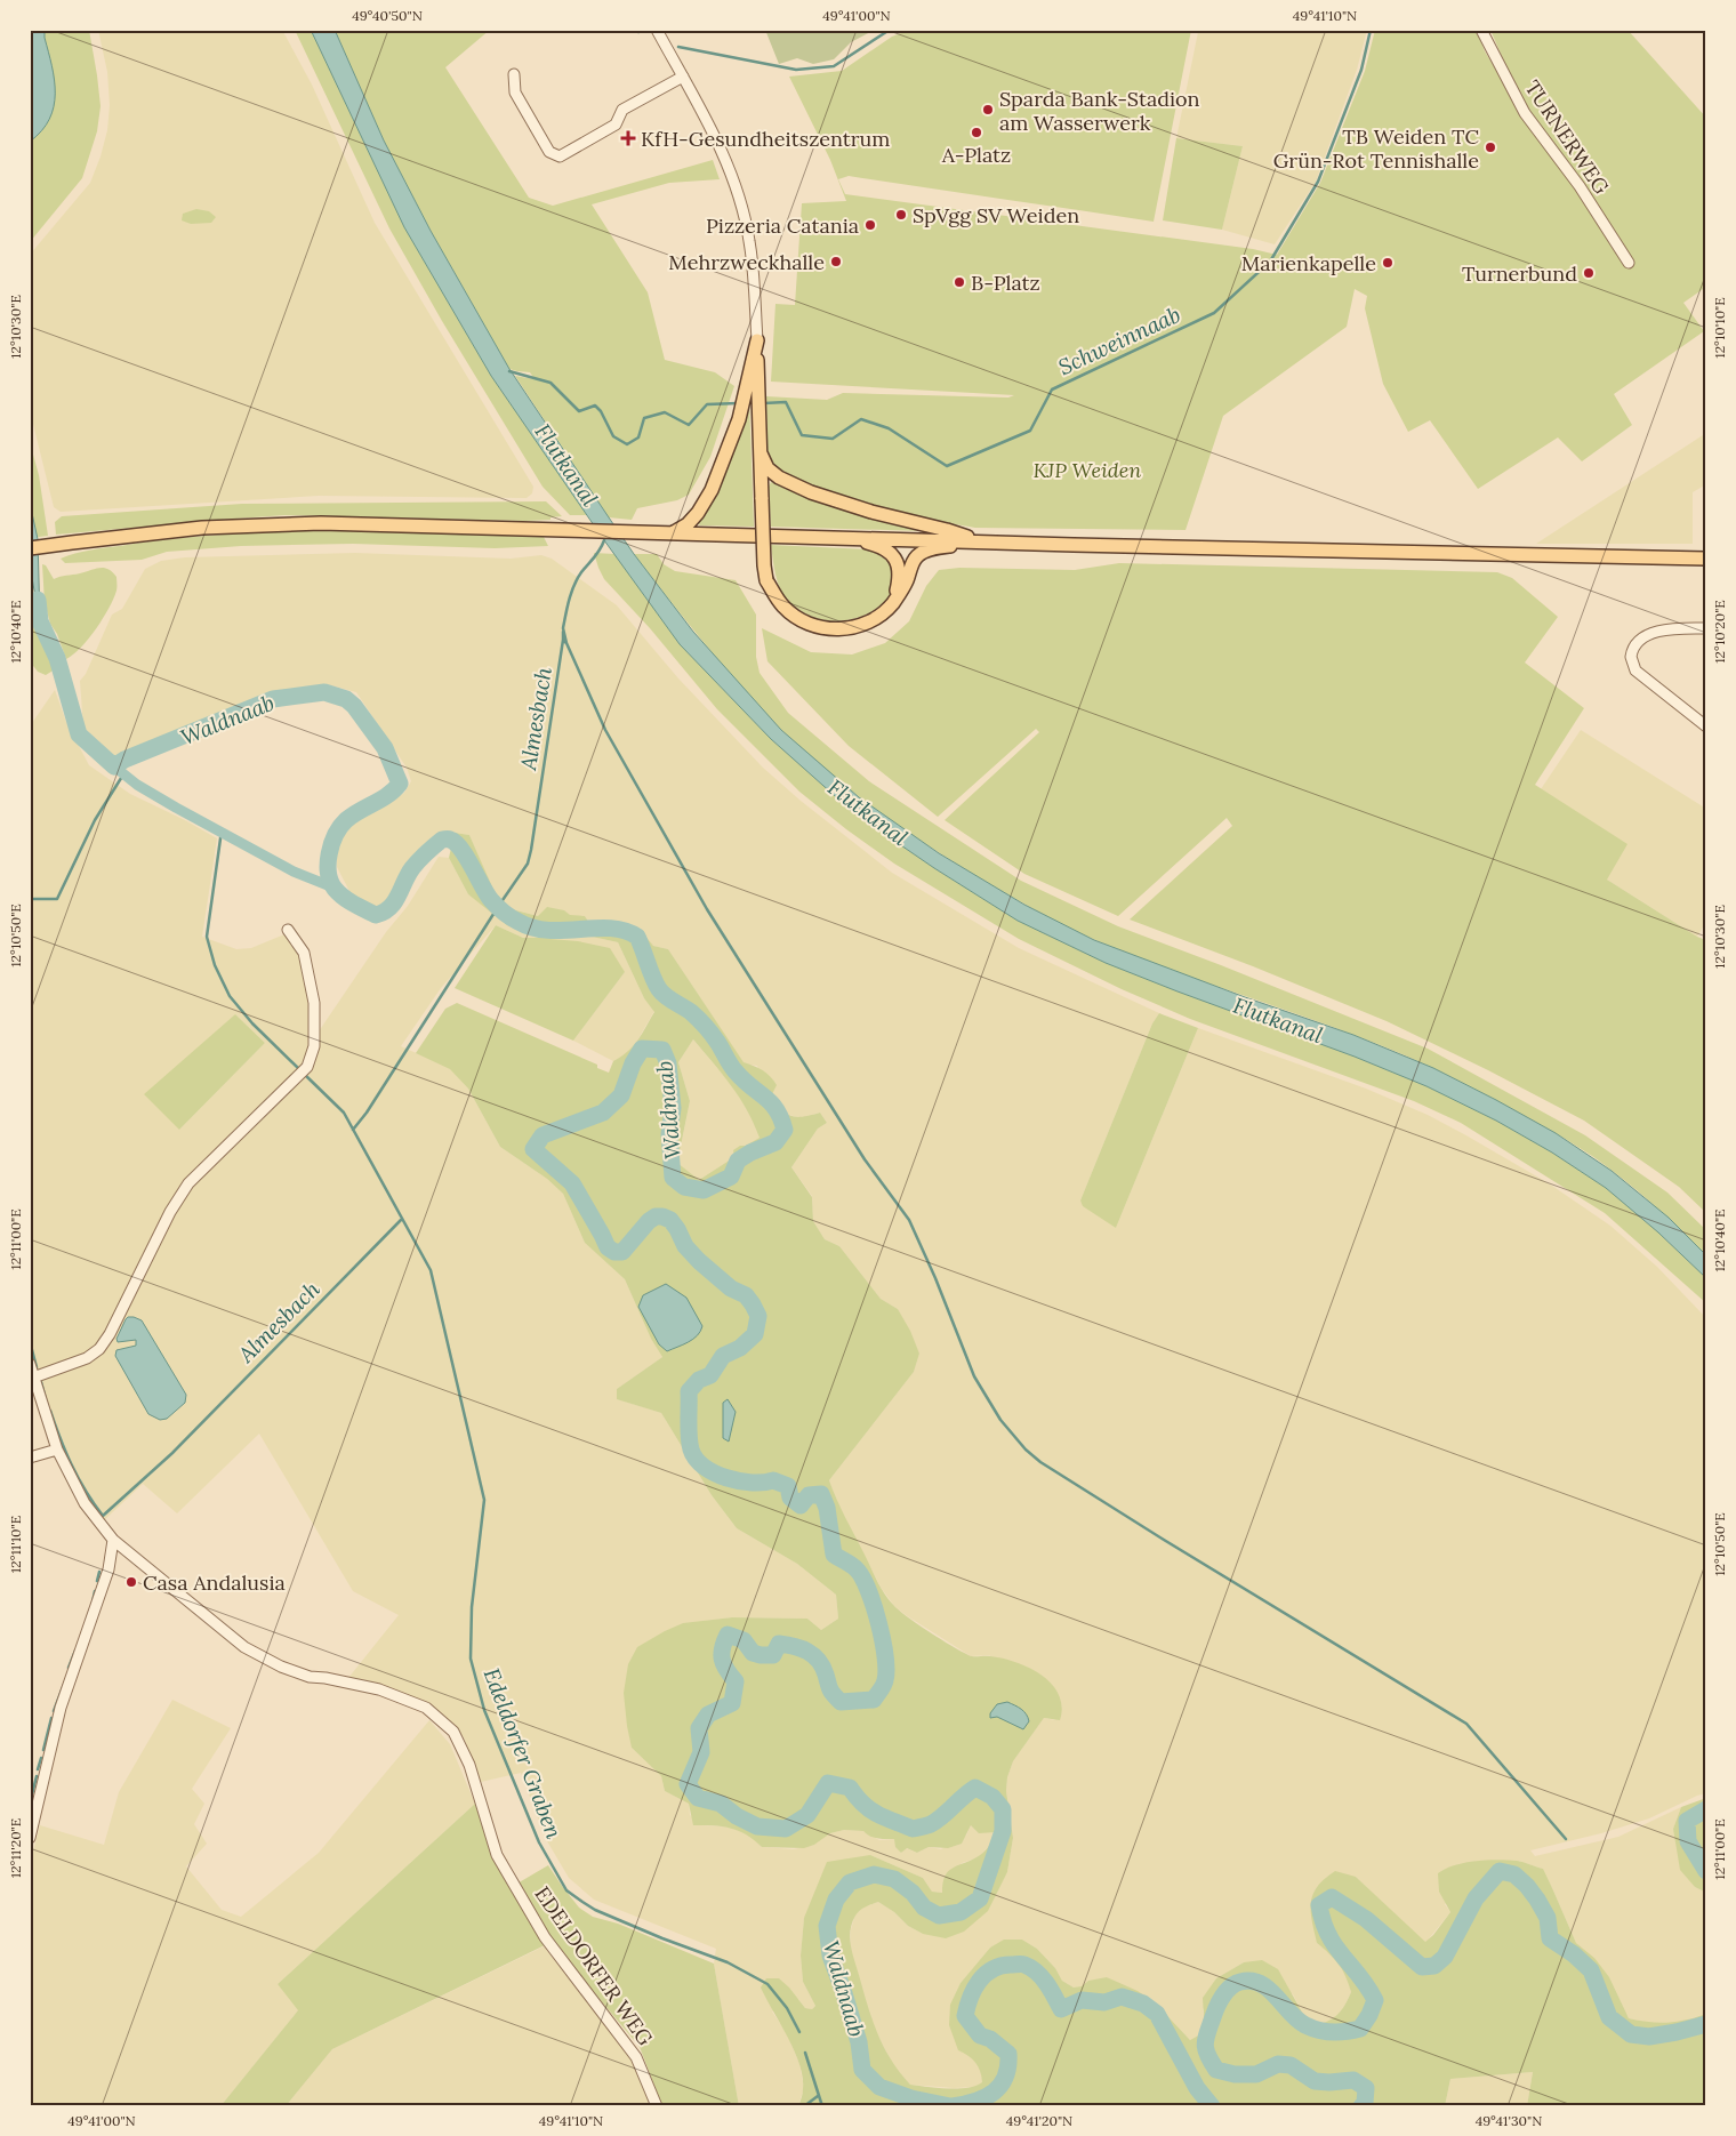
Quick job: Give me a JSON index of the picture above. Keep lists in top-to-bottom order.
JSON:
{
  "streets": {
    "street": ["TURNERWEG", "EDELDORFER WEG"]
  },
  "water": [
    "Schweinnaab",
    "Flutkanal",
    "Almesbach",
    "Waldnaab",
    "Edeldorfer Graben"
  ],
  "parks": ["KJP Weiden"],
  "places": {
    "other": [
      "Sparda Bank-Stadion am Wasserwerk",
      "A-Platz",
      "TB Weiden TC Grün-Rot Tennishalle",
      "SpVgg SV Weiden",
      "Pizzeria Catania",
      "Mehrzweckhalle",
      "Marienkapelle",
      "Turnerbund",
      "B-Platz",
      "Casa Andalusia"
    ],
    "health": ["KfH-Gesundheitszentrum"]
  },
  "coordinates": [
    "49°40'50\"N",
    "49°41'00\"N",
    "49°41'10\"N",
    "12°10'30\"E",
    "12°10'10\"E",
    "12°10'40\"E",
    "12°10'20\"E",
    "12°10'50\"E",
    "12°11'00\"E",
    "12°11'10\"E",
    "12°11'20\"E",
    "49°41'20\"N",
    "49°41'30\"N"
  ]
}
